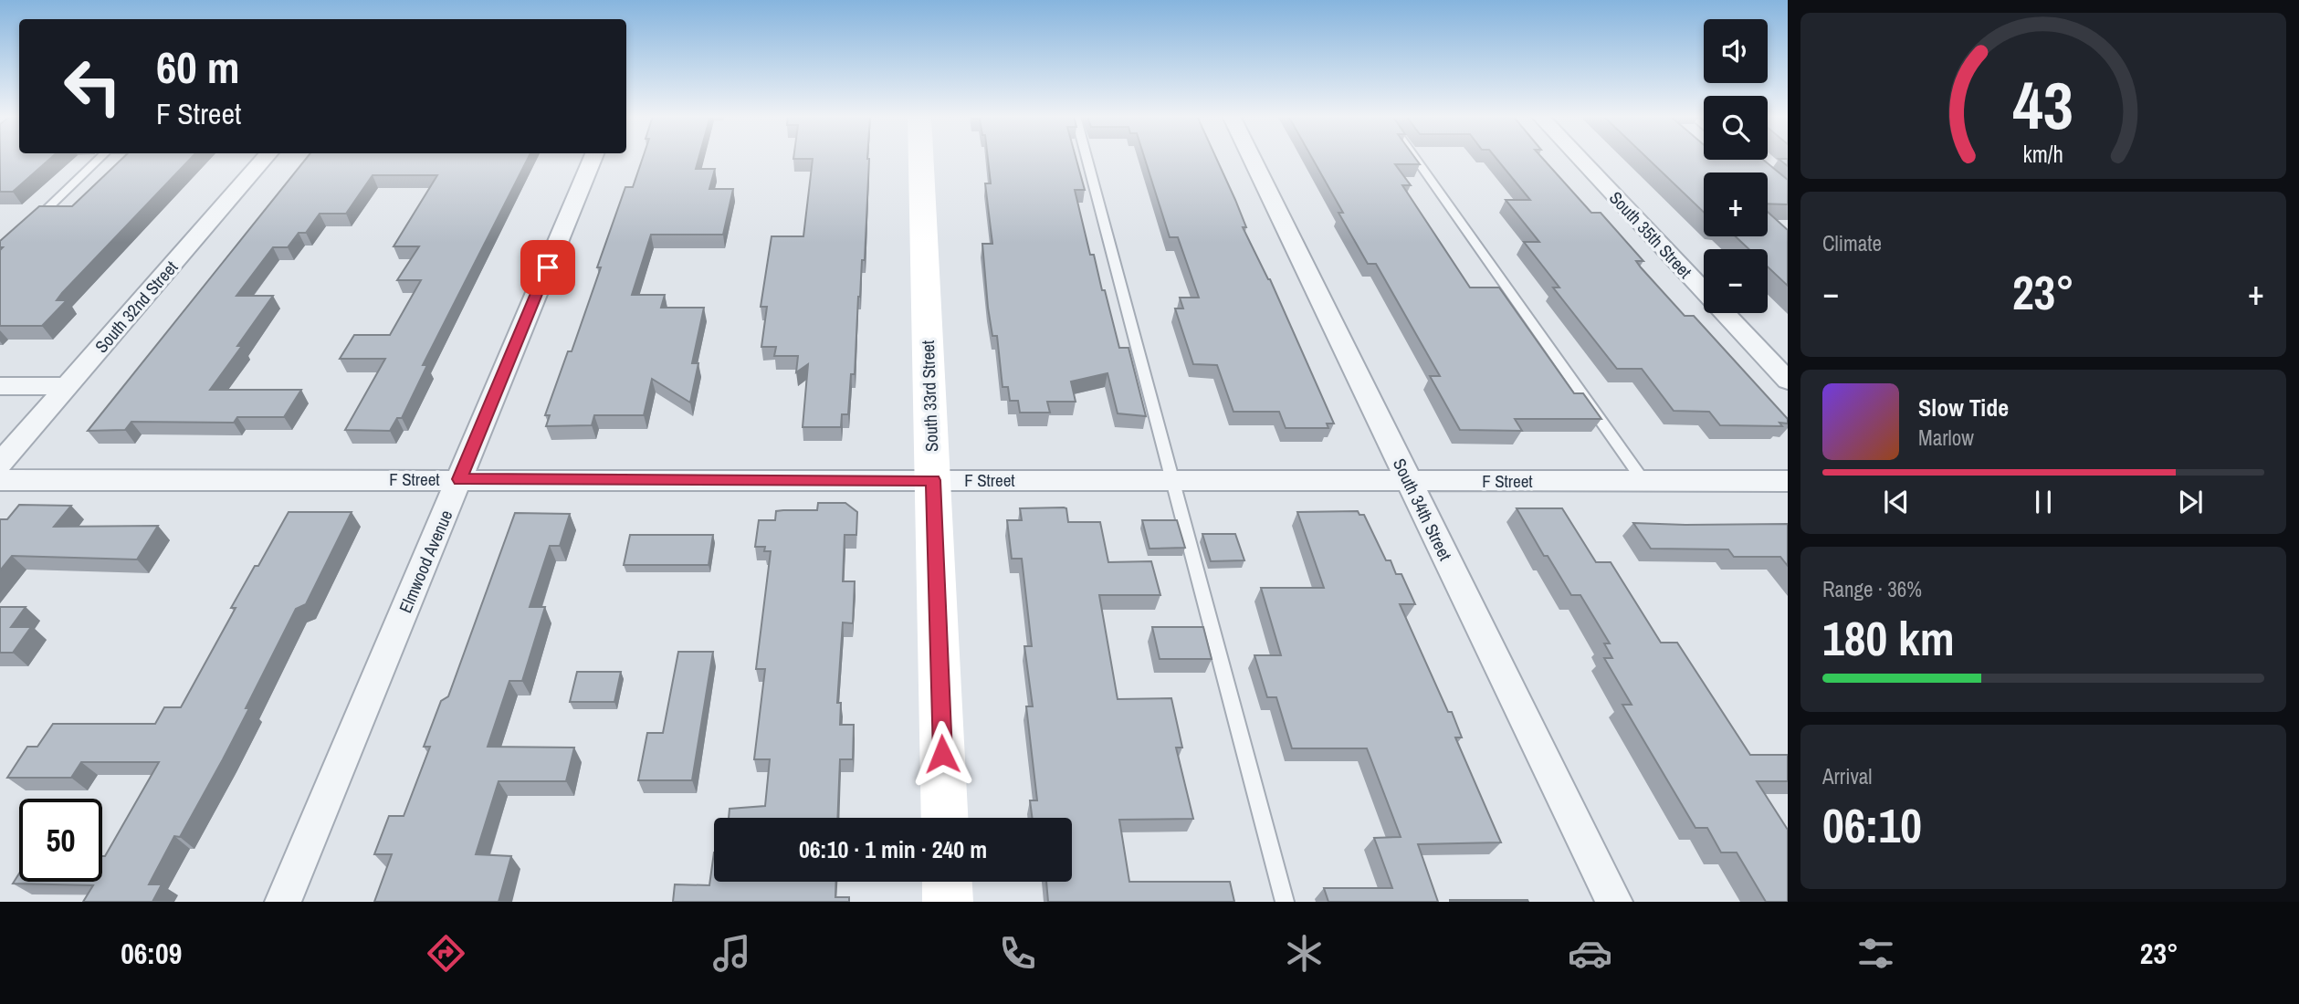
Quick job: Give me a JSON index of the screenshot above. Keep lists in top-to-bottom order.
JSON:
{
  "streets": {
    "main road": ["South 33rd Street"],
    "street": [
      "South 35th Street",
      "South 32nd Street",
      "F Street",
      "South 34th Street",
      "Elmwood Avenue"
    ]
  },
  "crossings": [
    ["South 33rd Street", "F Street"],
    ["F Street", "South 34th Street"],
    ["F Street", "Elmwood Avenue"]
  ],
  "page": {
    "map_buttons": ["+", "−"],
    "turn": ["60 m", "F Street"],
    "tile": [
      "Climate",
      ["Range · 36%", "180 km"],
      ["Arrival", "06:10"]
    ],
    "heat": ["−", "23°", "+"],
    "song": ["Slow Tide", "Marlow"],
    "limit": "50",
    "trip": "06:10 · 1 min · 240 m",
    "tabs": ["06:09", "23°"],
    "gauge": ["43", "km/h"]
  }
}
